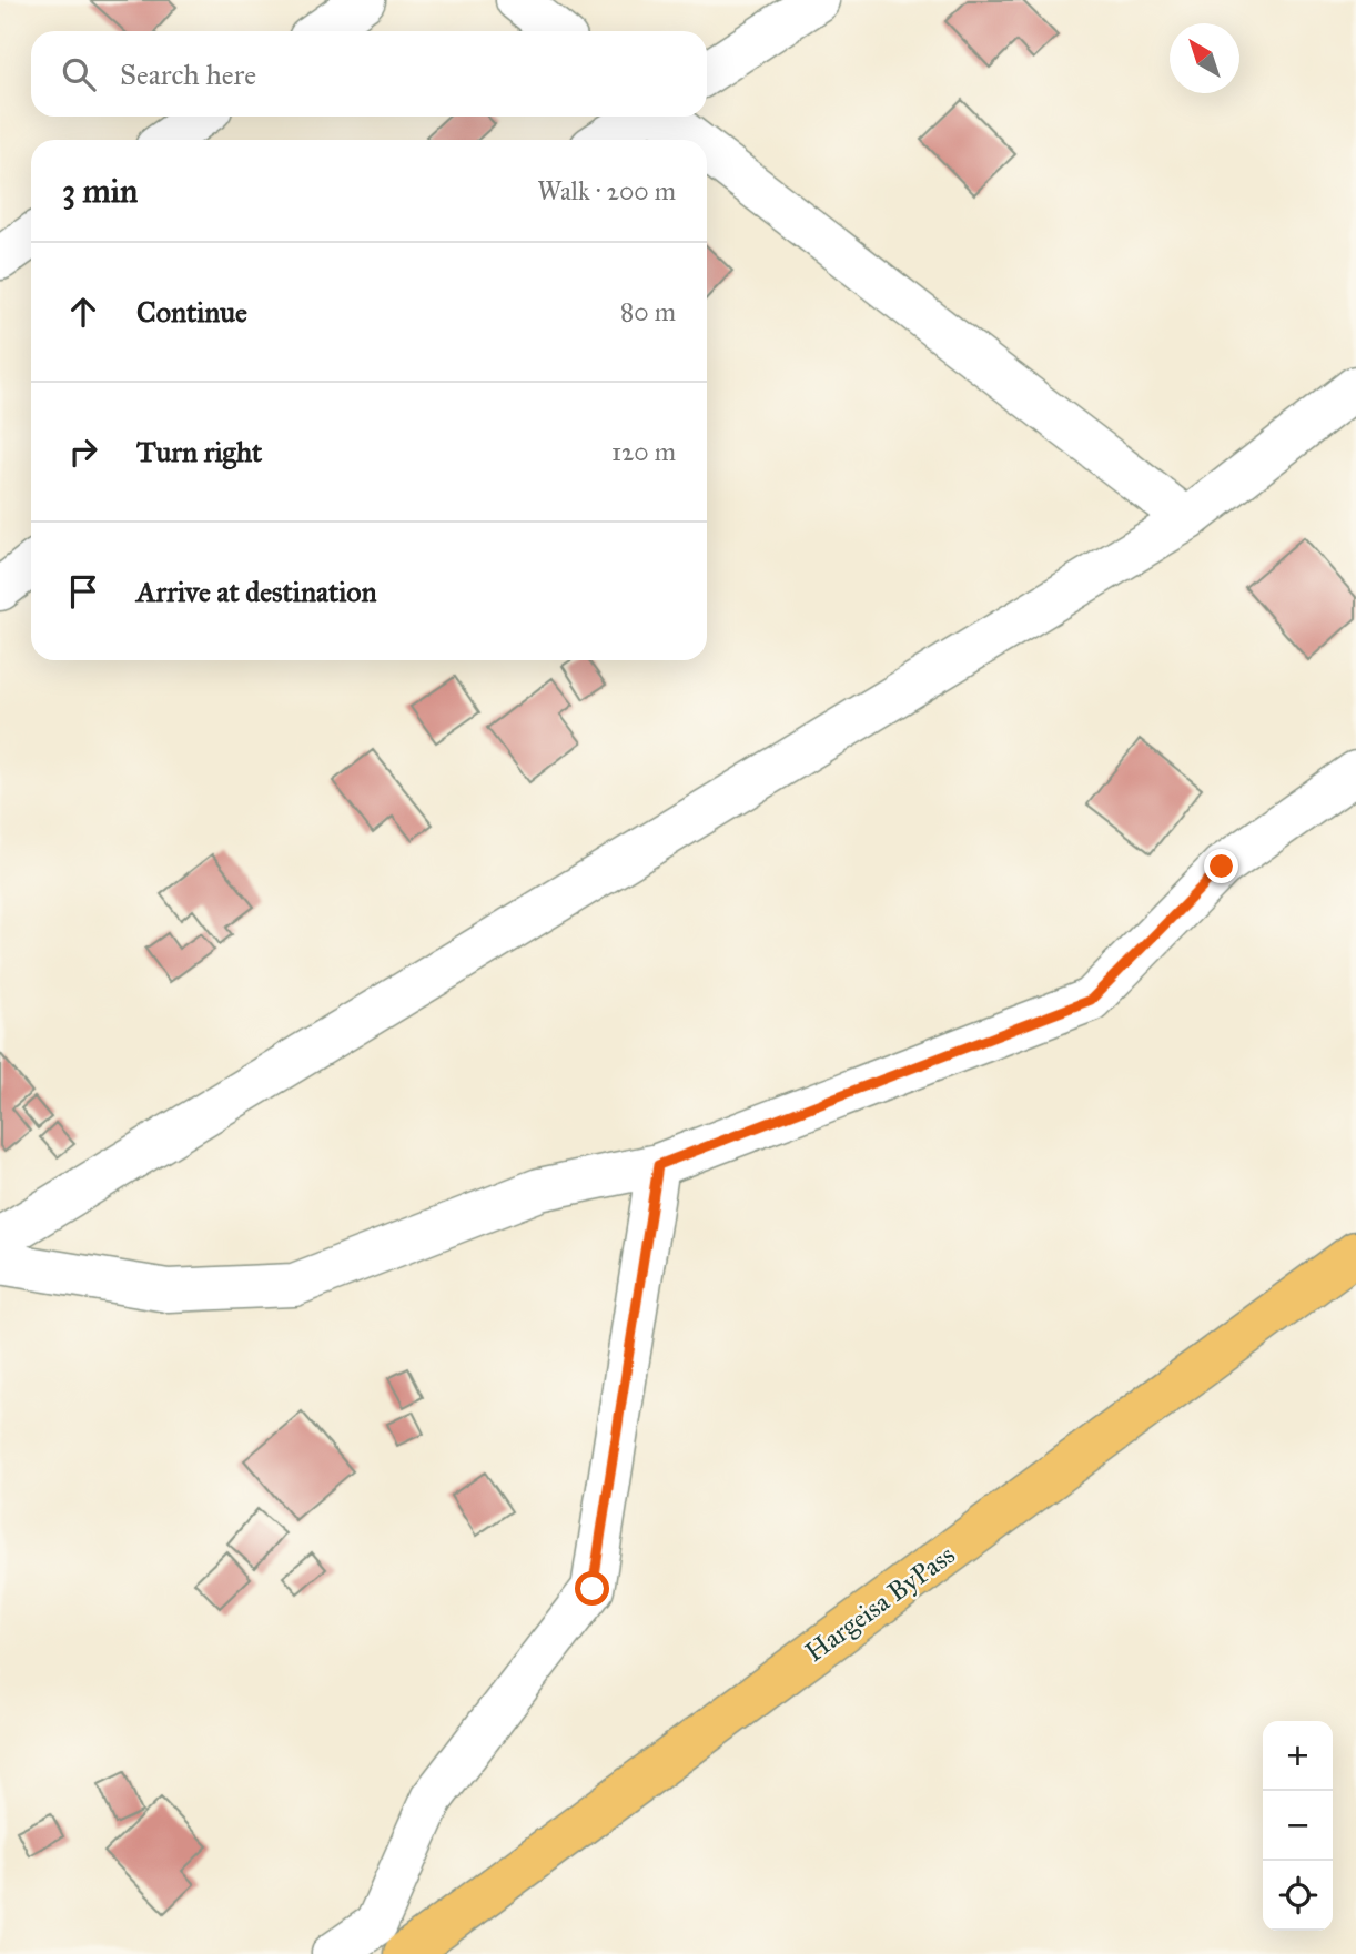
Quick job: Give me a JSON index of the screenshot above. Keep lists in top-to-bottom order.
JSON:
{
  "streets": {
    "highway": ["Hargeisa ByPass"]
  },
  "north": "top left",
  "page": {
    "search": "Search here",
    "heading": ["3 min", "Walk · 200 m"],
    "list": [
      ["Continue", "80 m"],
      ["Turn right", "120 m"],
      "Arrive at destination"
    ],
    "map_buttons": ["+", "−"]
  }
}
